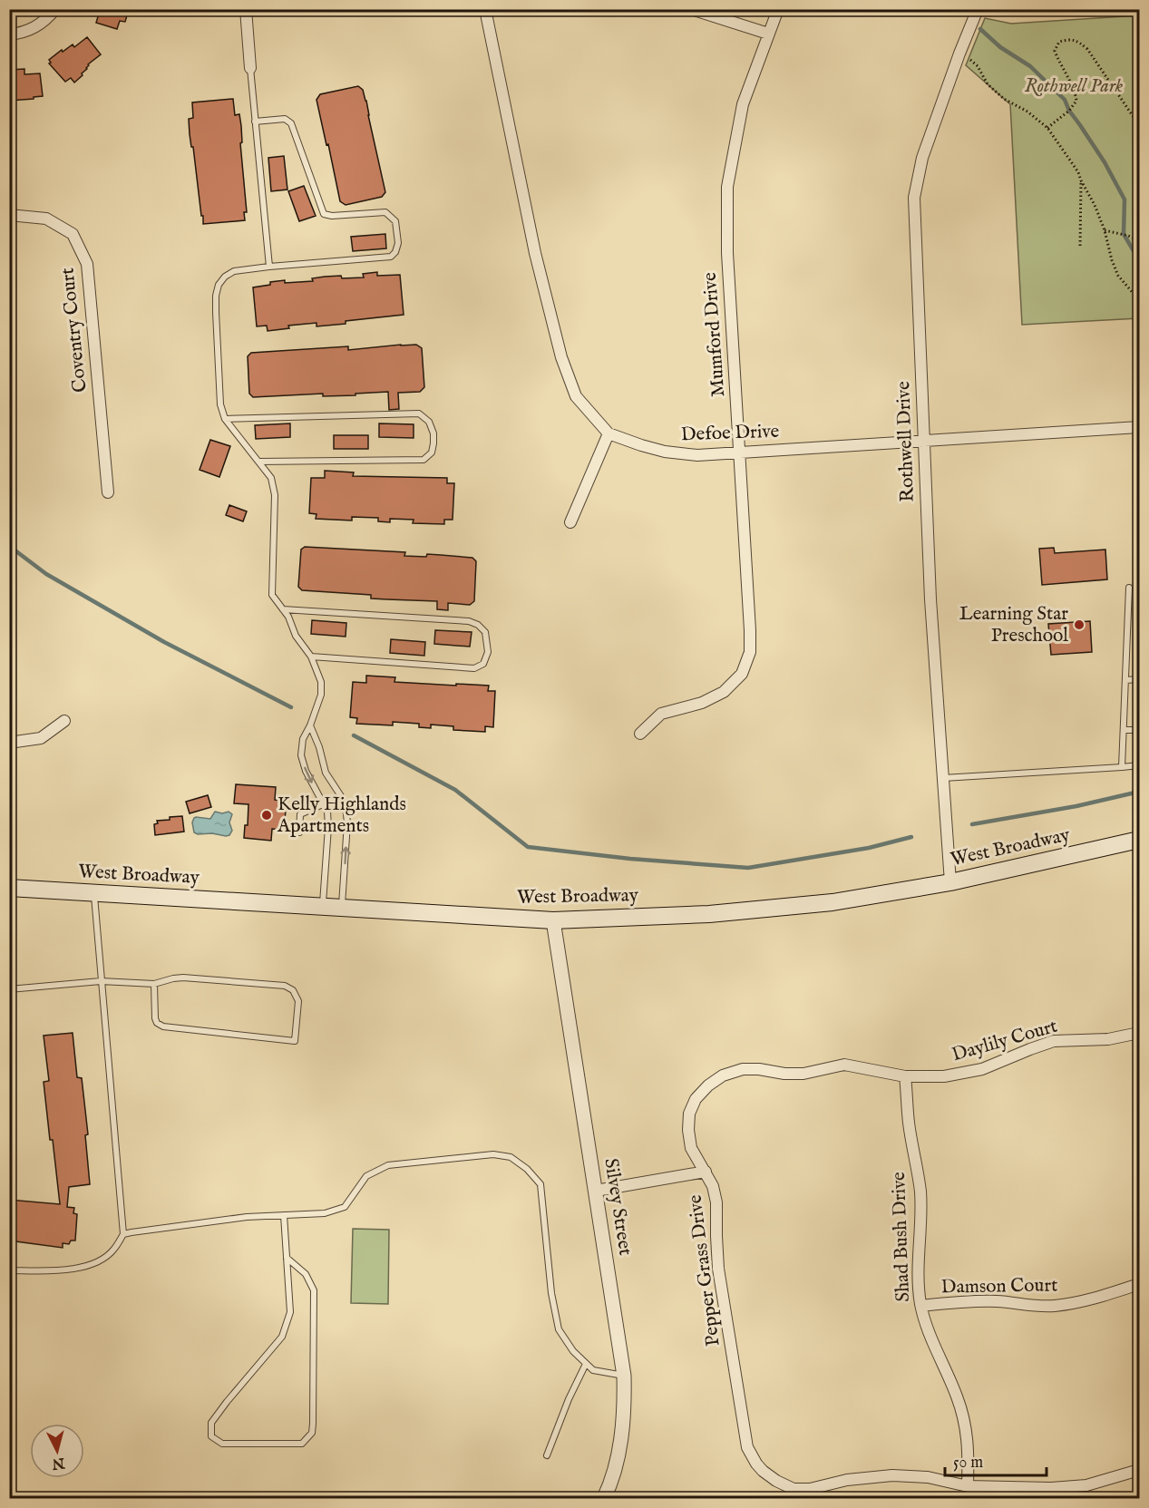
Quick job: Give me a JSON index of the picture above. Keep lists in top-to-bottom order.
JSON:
{
  "streets": {
    "main road": ["West Broadway"],
    "street": [
      "Coventry Court",
      "Mumford Drive",
      "Defoe Drive",
      "Rothwell Drive",
      "Daylily Court",
      "Silvey Street",
      "Shad Bush Drive",
      "Pepper Grass Drive",
      "Damson Court"
    ]
  },
  "crossings": [
    ["Mumford Drive", "Defoe Drive"],
    ["Defoe Drive", "Rothwell Drive"],
    ["Rothwell Drive", "West Broadway"],
    ["West Broadway", "Silvey Street"],
    ["Daylily Court", "Shad Bush Drive"],
    ["Daylily Court", "Pepper Grass Drive"],
    ["Shad Bush Drive", "Damson Court"]
  ],
  "parks": ["Rothwell Park"],
  "places": ["Learning Star Preschool", "Kelly Highlands Apartments"],
  "scale_bar": "50 m",
  "north": "bottom"
}
